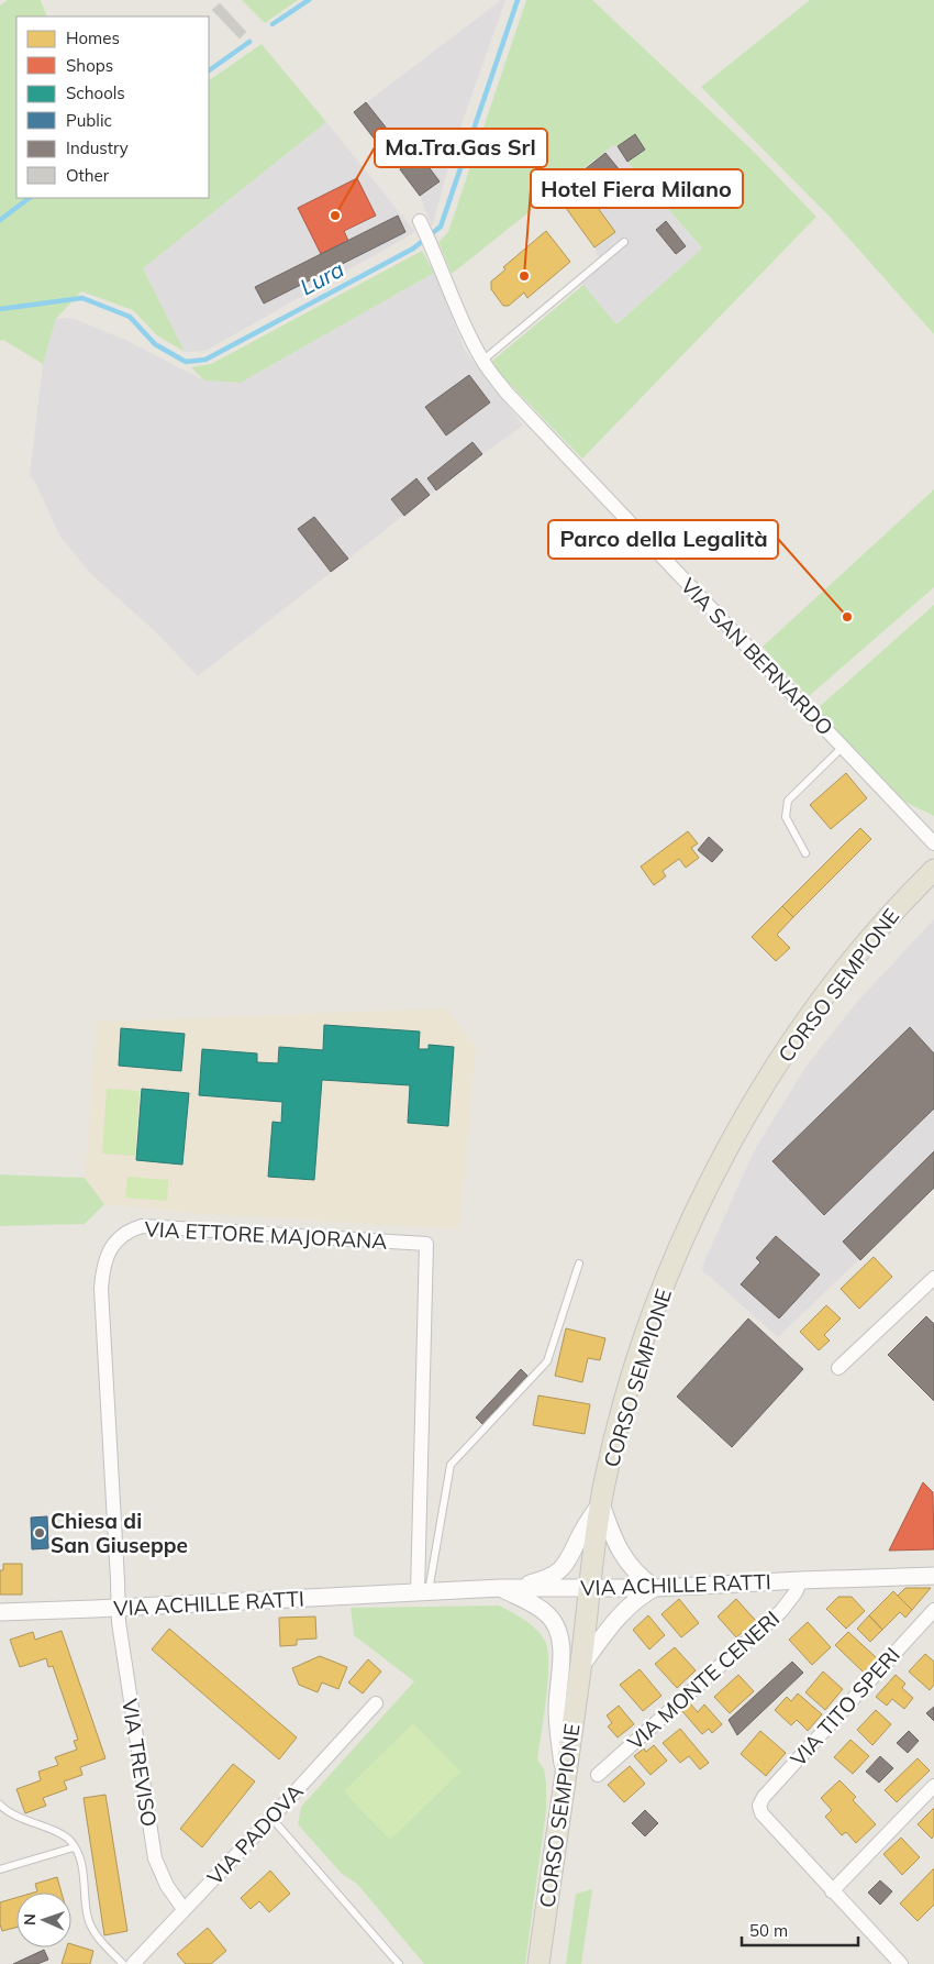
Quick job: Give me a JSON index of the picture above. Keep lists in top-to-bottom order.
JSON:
{
  "streets": {
    "main road": ["CORSO SEMPIONE"],
    "street": [
      "VIA SAN BERNARDO",
      "VIA ETTORE MAJORANA",
      "VIA ACHILLE RATTI",
      "VIA MONTE CENERI",
      "VIA TITO SPERI",
      "VIA TREVISO",
      "VIA PADOVA"
    ]
  },
  "crossings": [
    ["CORSO SEMPIONE", "VIA ACHILLE RATTI"],
    ["VIA ETTORE MAJORANA", "VIA ACHILLE RATTI"],
    ["VIA ETTORE MAJORANA", "VIA TREVISO"],
    ["VIA ACHILLE RATTI", "VIA MONTE CENERI"],
    ["VIA ACHILLE RATTI", "VIA TREVISO"],
    ["VIA TREVISO", "VIA PADOVA"]
  ],
  "water": ["Lura"],
  "places": [
    "Ma.Tra.Gas Srl",
    "Hotel Fiera Milano",
    "Parco della Legalità",
    "Chiesa di San Giuseppe"
  ],
  "legend": [
    "Homes",
    "Shops",
    "Schools",
    "Public",
    "Industry",
    "Other"
  ],
  "scale_bar": "50 m",
  "north": "left"
}
